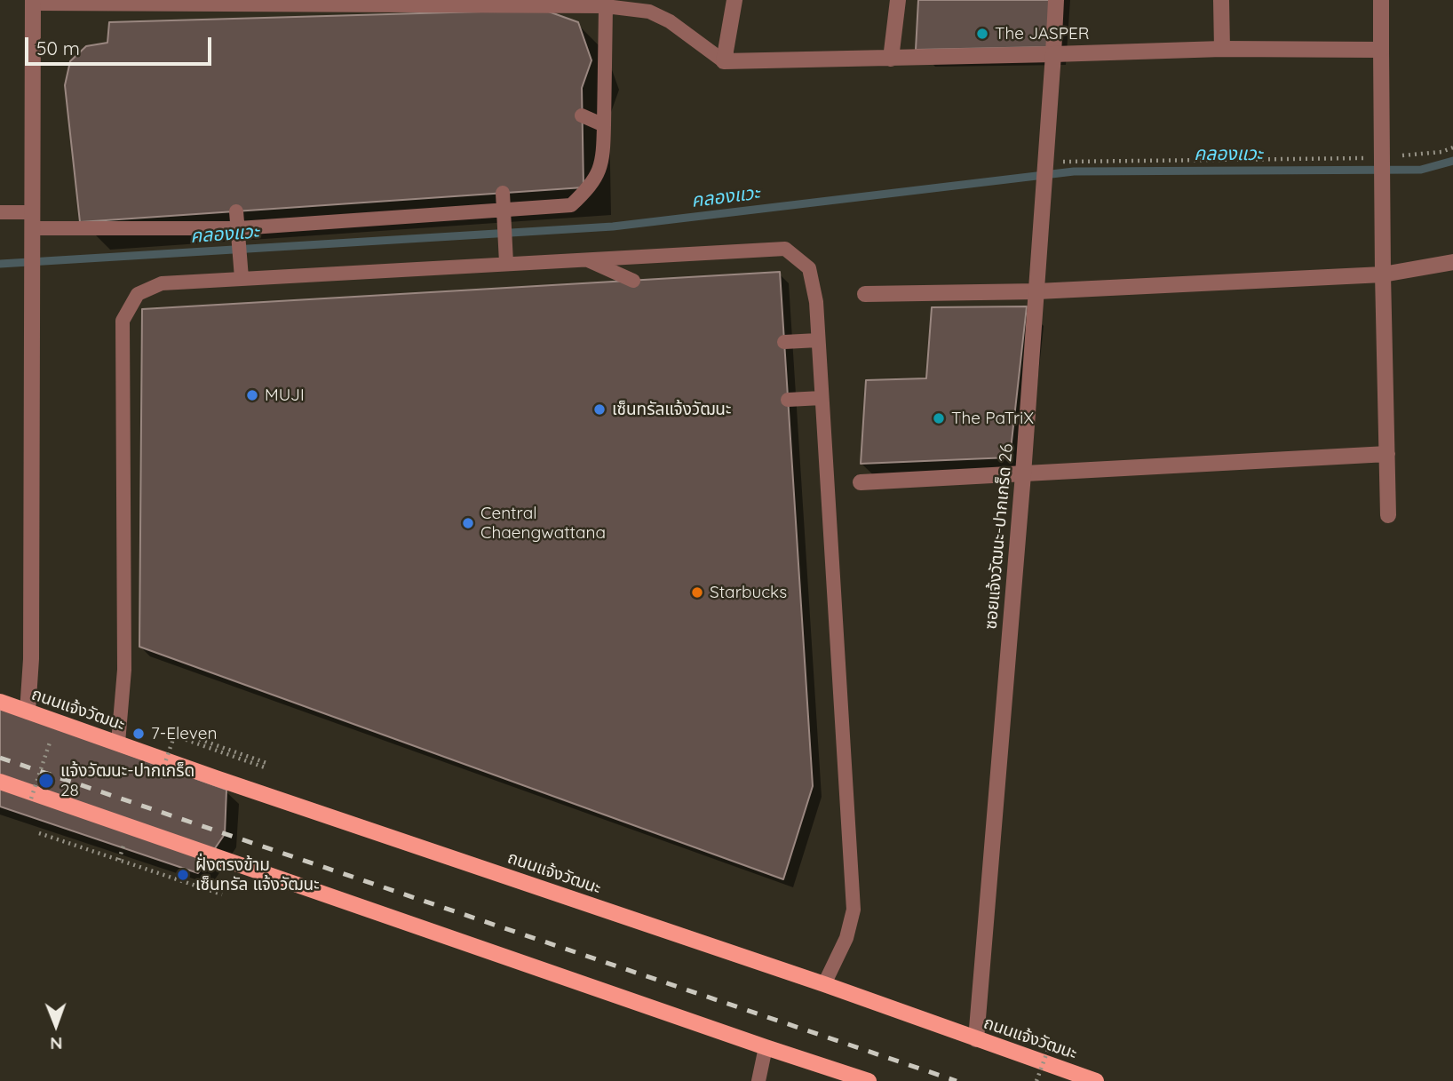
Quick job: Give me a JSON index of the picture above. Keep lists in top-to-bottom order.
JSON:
{
  "streets": {
    "main road": ["ถนนแจ้งวัฒนะ"],
    "street": ["ซอยแจ้งวัฒนะ-ปากเกร็ด 26"]
  },
  "crossings": [
    ["ซอยแจ้งวัฒนะ-ปากเกร็ด 26", "ถนนแจ้งวัฒนะ"]
  ],
  "water": ["คลองแวะ"],
  "places": [
    "The JASPER",
    "MUJI",
    "เซ็นทรัลแจ้งวัฒนะ",
    "The PaTriX",
    "Central Chaengwattana",
    "Starbucks",
    "7-Eleven",
    "แจ้งวัฒนะ-ปากเกร็ด 28",
    "ฝั่งตรงข้าม เซ็นทรัล แจ้งวัฒนะ"
  ],
  "scale_bar": "50 m",
  "north": "bottom"
}
